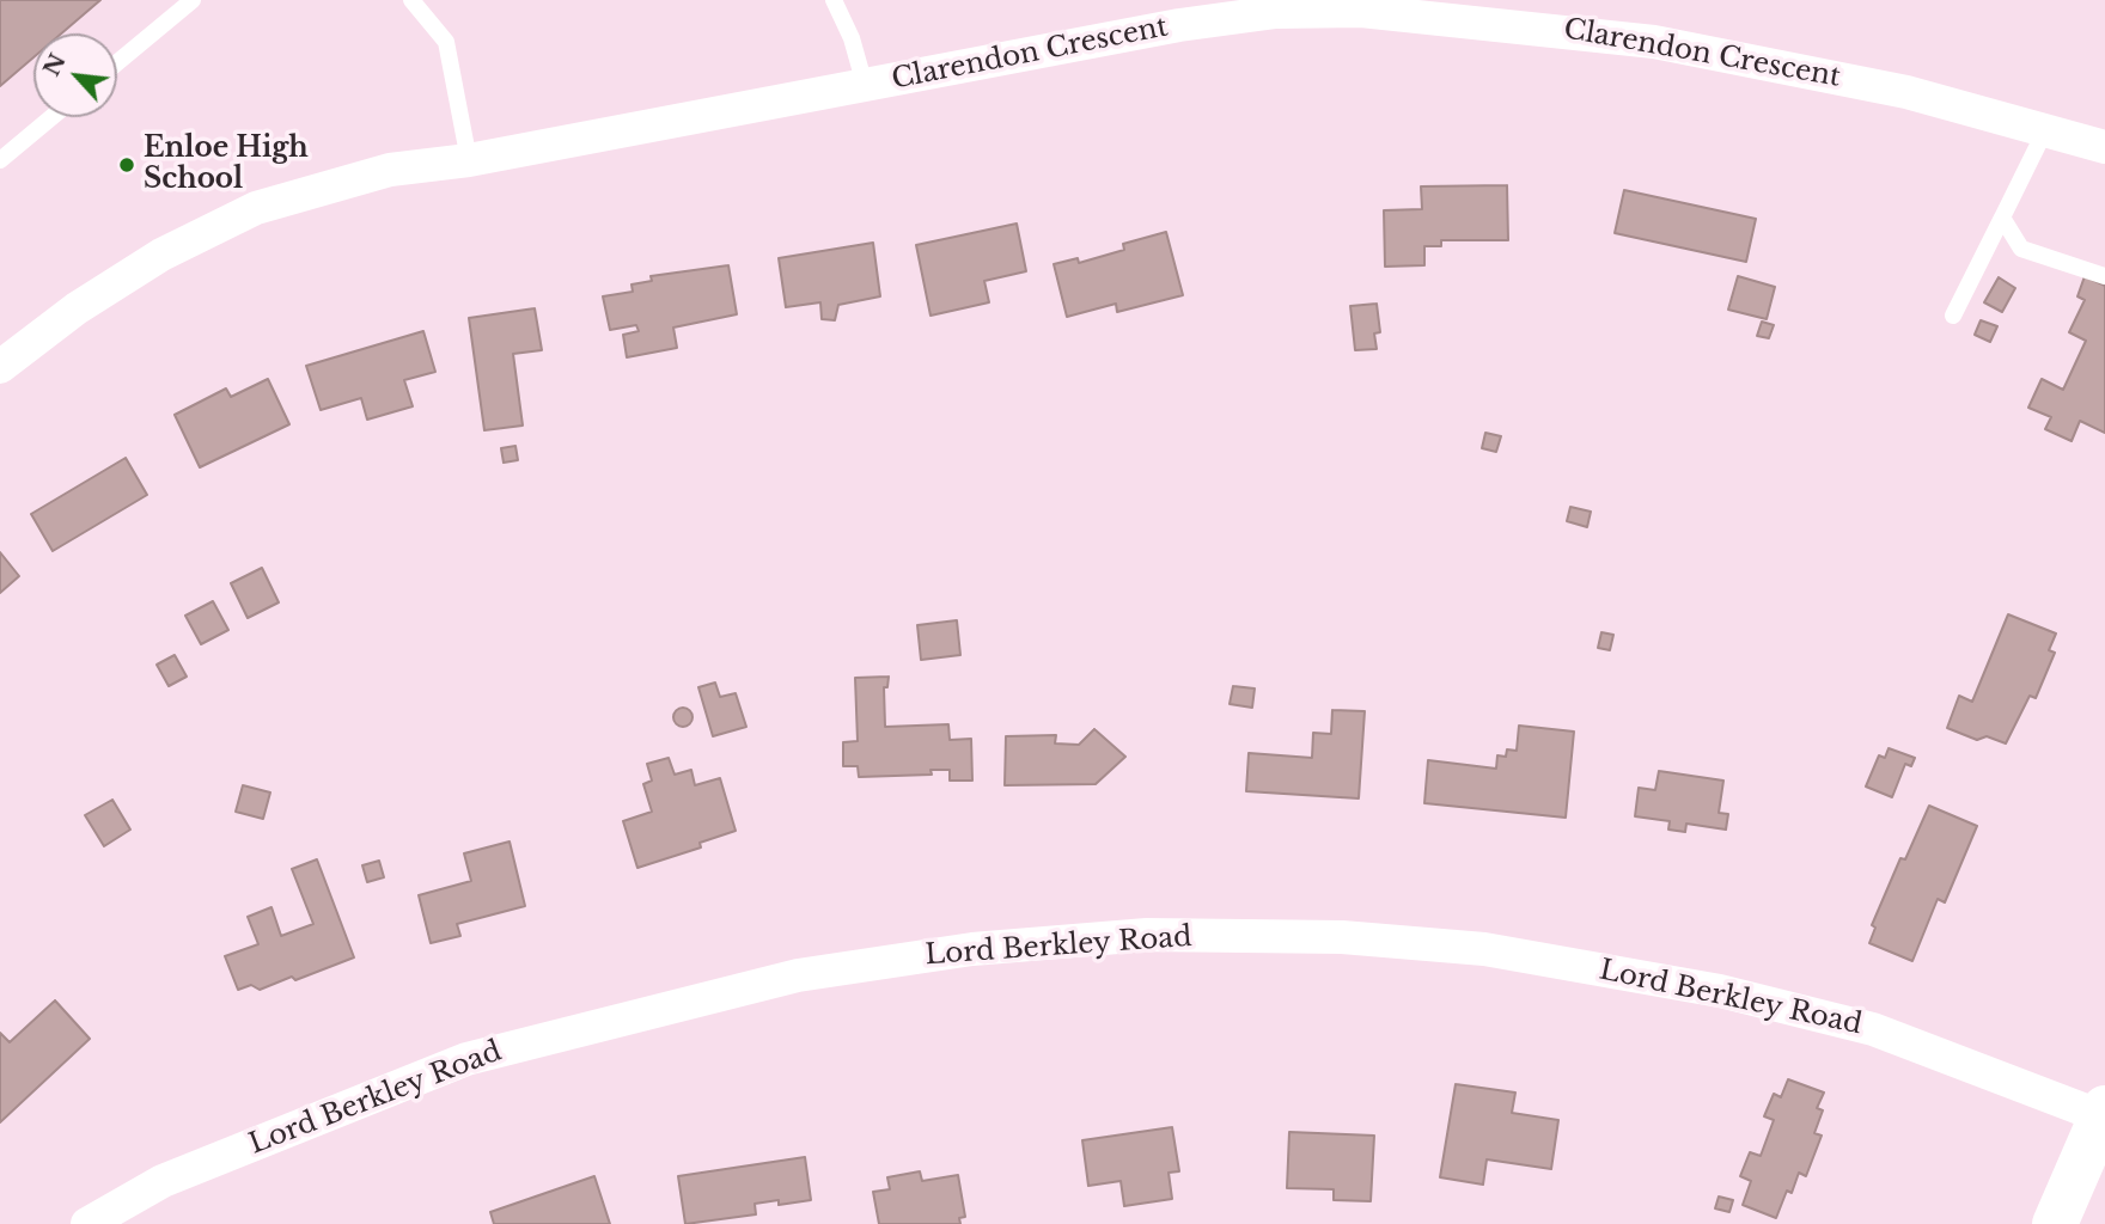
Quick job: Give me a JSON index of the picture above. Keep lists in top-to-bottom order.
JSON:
{
  "streets": {
    "street": ["Clarendon Crescent", "Lord Berkley Road"]
  },
  "places": ["Enloe High School"],
  "north": "top left"
}
